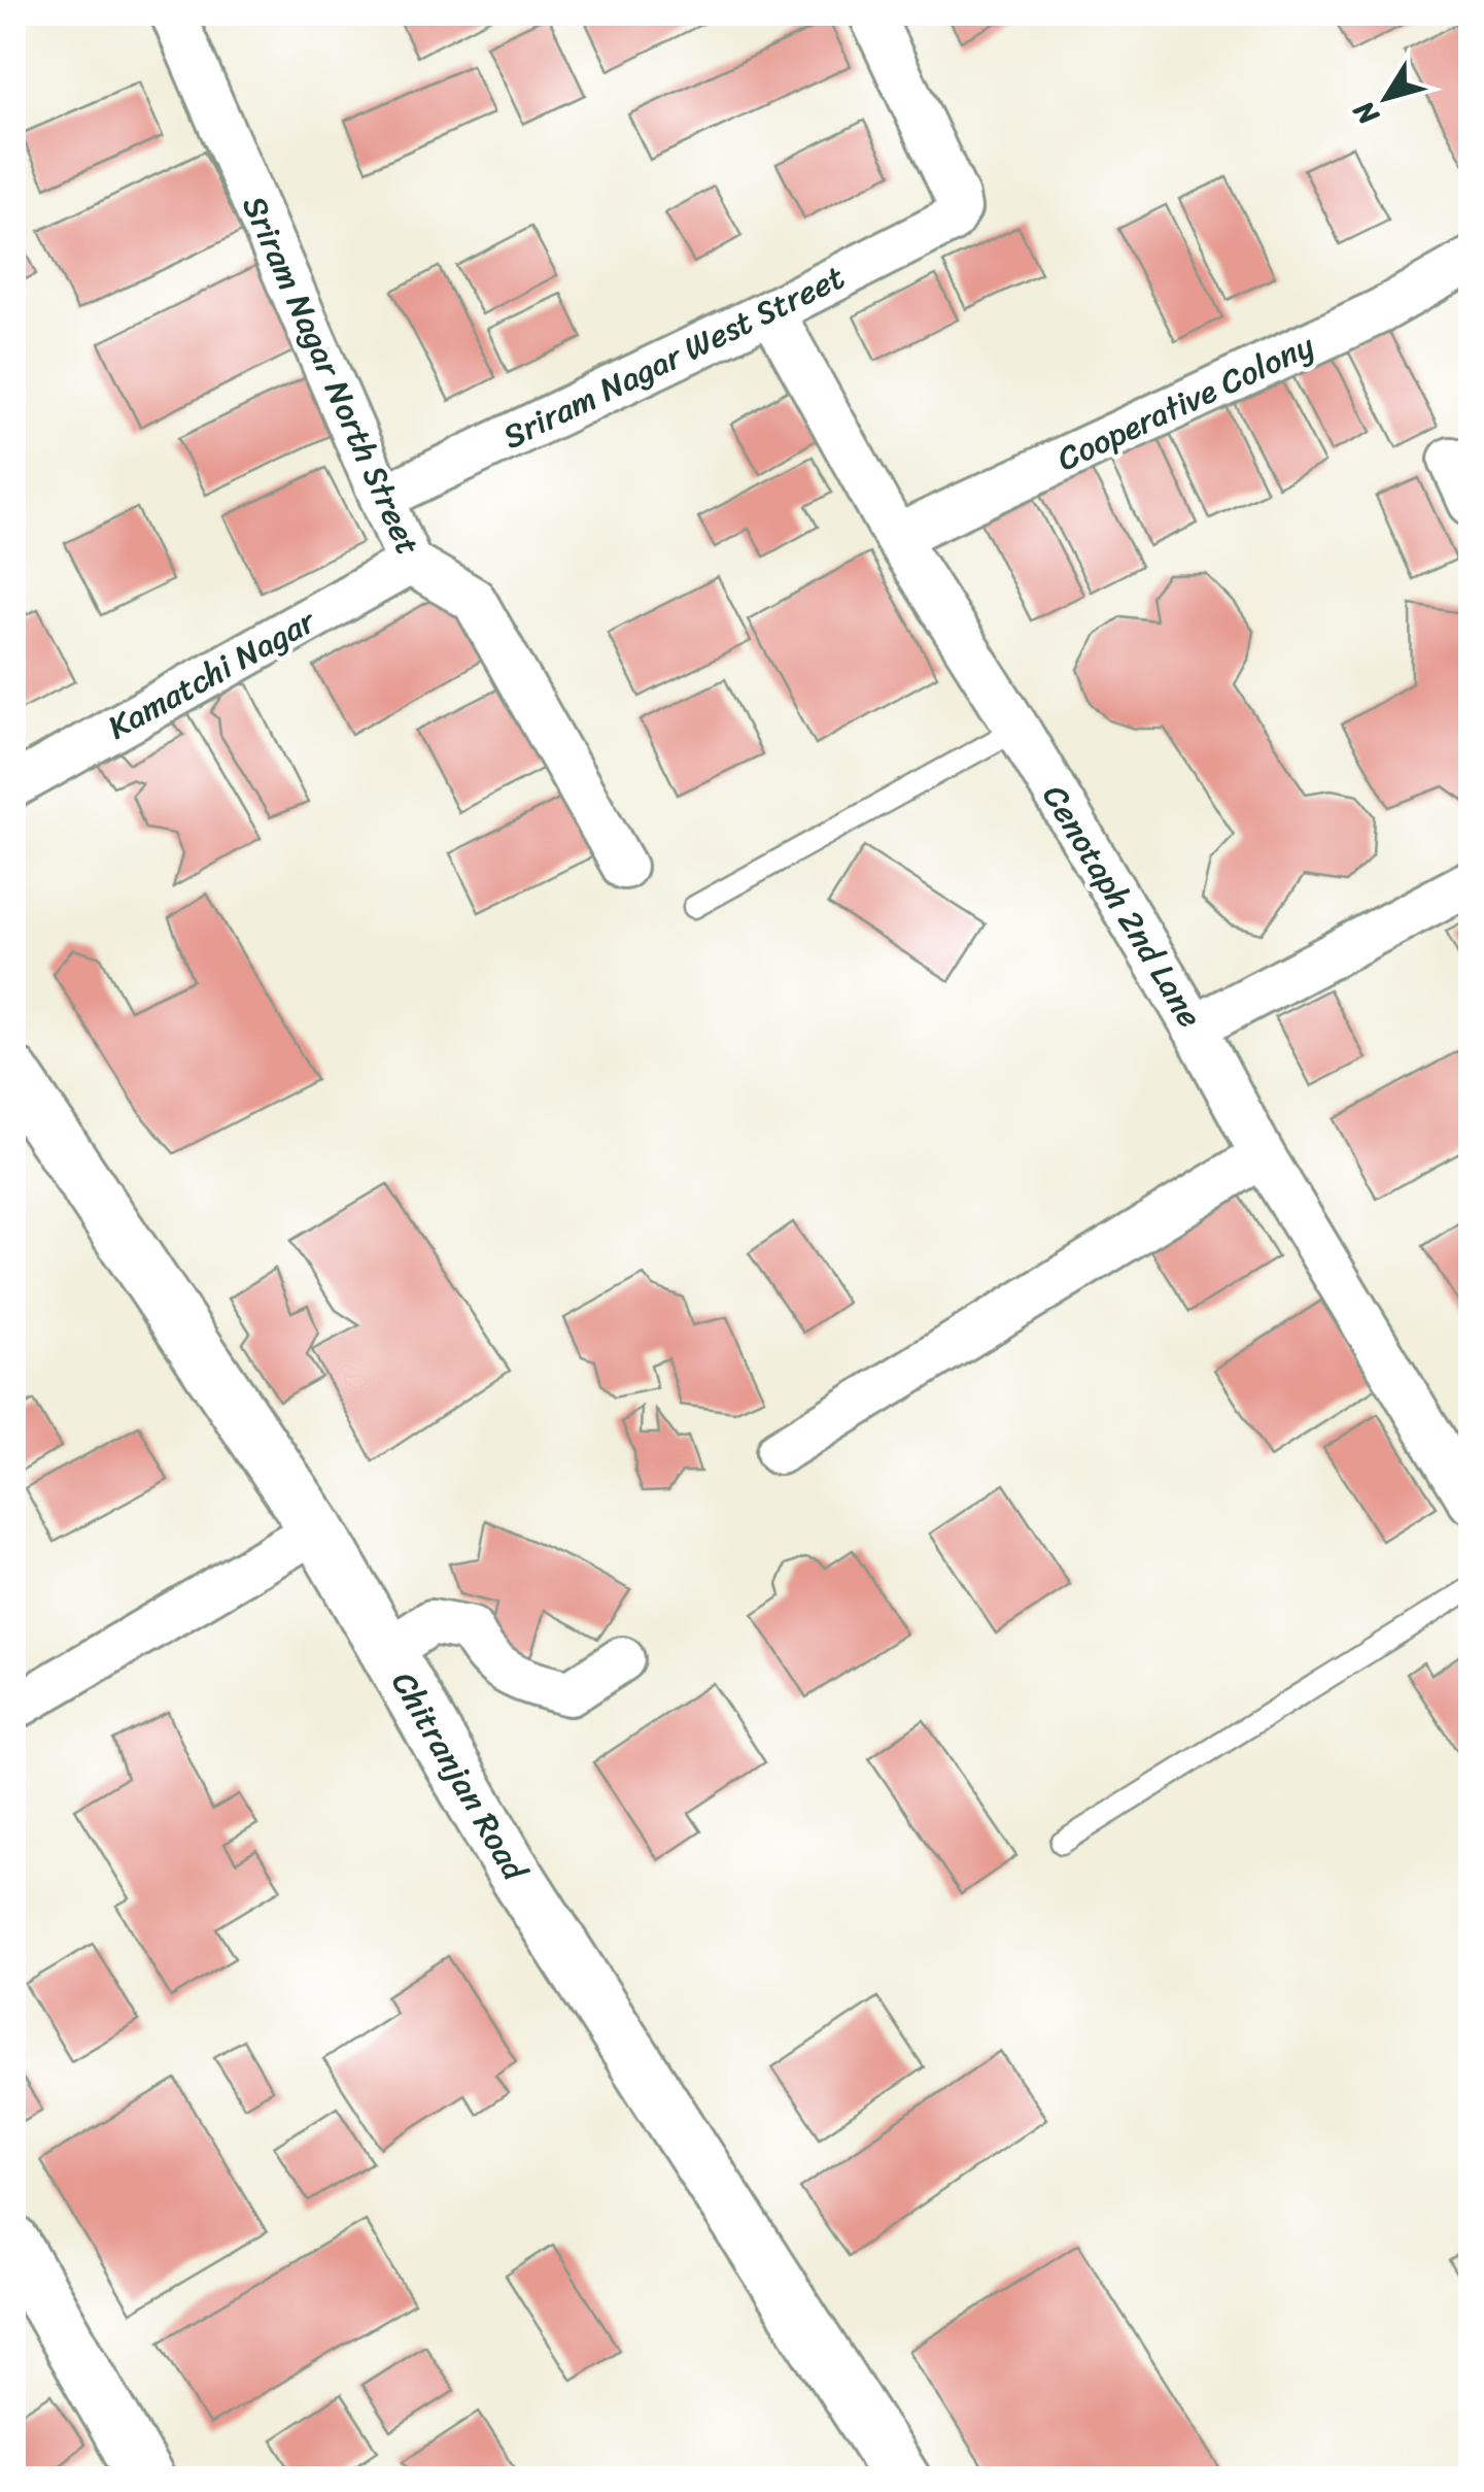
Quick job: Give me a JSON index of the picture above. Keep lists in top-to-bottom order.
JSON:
{
  "streets": {
    "street": [
      "Sriram Nagar West Street",
      "Sriram Nagar North Street",
      "Cooperative Colony",
      "Kamatchi Nagar",
      "Cenotaph 2nd Lane",
      "Chitranjan Road"
    ]
  },
  "crossings": [
    ["Sriram Nagar West Street", "Sriram Nagar North Street"],
    ["Sriram Nagar West Street", "Cenotaph 2nd Lane"],
    ["Sriram Nagar North Street", "Kamatchi Nagar"],
    ["Cooperative Colony", "Cenotaph 2nd Lane"]
  ],
  "north": "bottom left"
}
